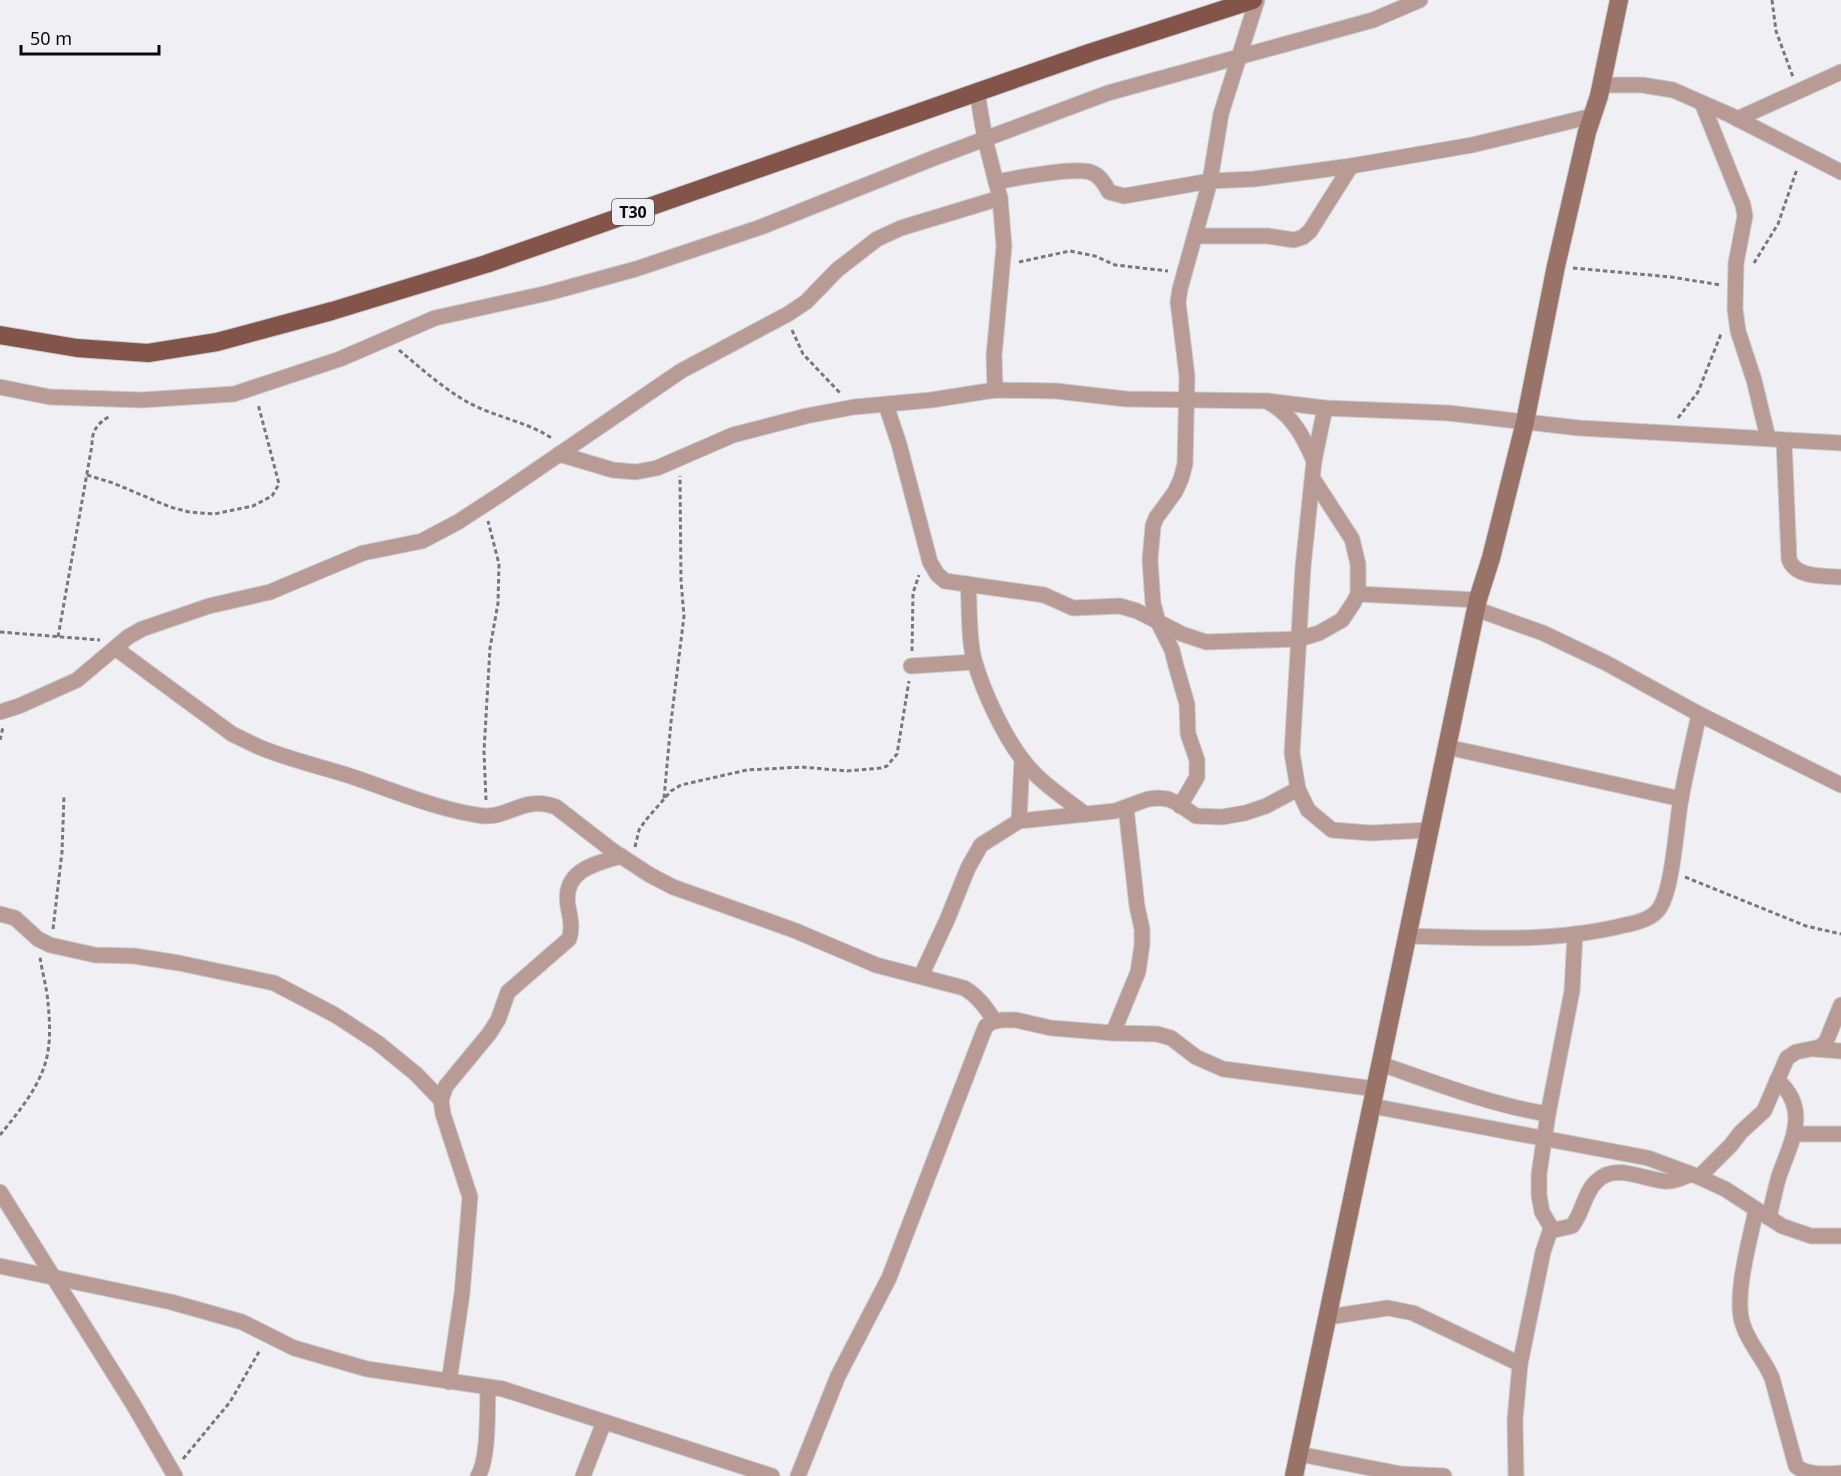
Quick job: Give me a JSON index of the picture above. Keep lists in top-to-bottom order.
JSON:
{
  "streets": {
    "main road": ["T30"]
  },
  "scale_bar": "50 m"
}
